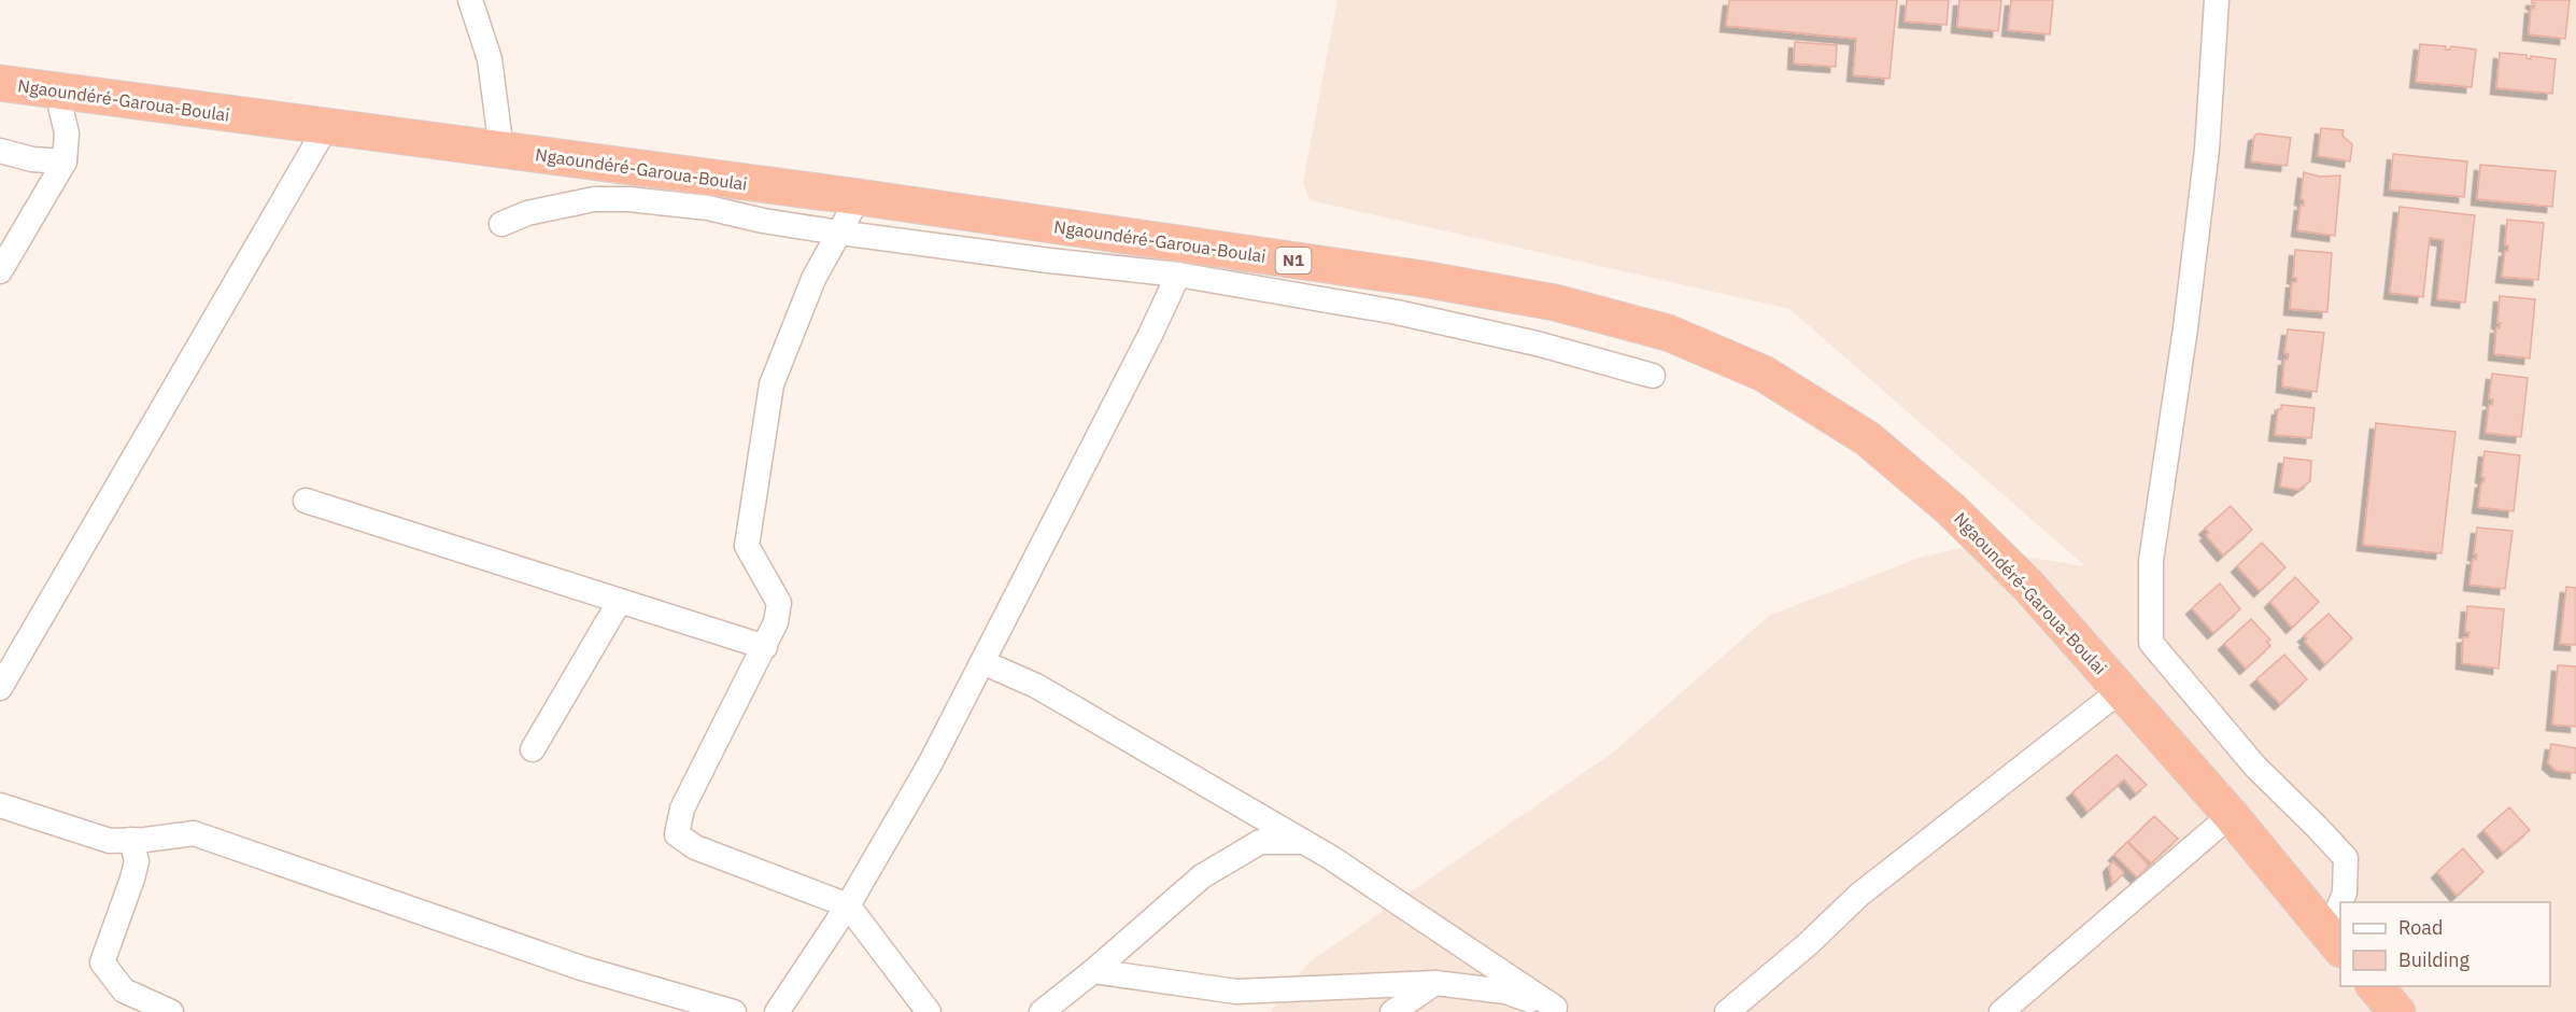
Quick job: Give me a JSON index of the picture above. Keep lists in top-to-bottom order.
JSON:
{
  "streets": {
    "highway": ["Ngaoundéré-Garoua-Boulai", "N1"]
  },
  "legend": ["Road", "Building"]
}
